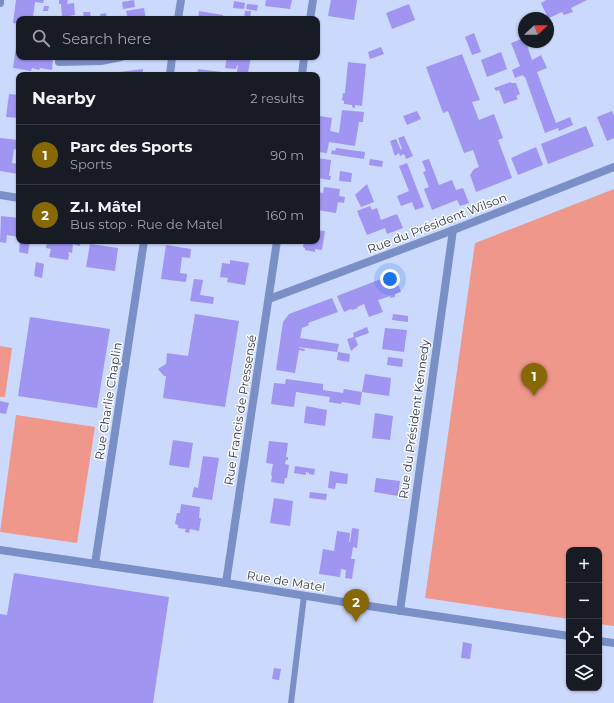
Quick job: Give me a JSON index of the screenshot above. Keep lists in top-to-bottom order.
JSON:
{
  "streets": {
    "street": [
      "Rue du Président Wilson",
      "Rue Charlie Chaplin",
      "Rue Francis de Pressensé",
      "Rue du Président Kennedy",
      "Rue de Matel"
    ]
  },
  "crossings": [
    ["Rue du Président Wilson", "Rue Francis de Pressensé"],
    ["Rue du Président Wilson", "Rue du Président Kennedy"],
    ["Rue Charlie Chaplin", "Rue de Matel"],
    ["Rue Francis de Pressensé", "Rue de Matel"],
    ["Rue du Président Kennedy", "Rue de Matel"]
  ],
  "north": "right",
  "page": {
    "search": "Search here",
    "heading": ["Nearby", "2 results"],
    "list": [
      {
        "mark": "1",
        "name": "Parc des Sports",
        "note": "Sports",
        "value": "90 m"
      },
      {
        "mark": "2",
        "name": "Z.I. Mâtel",
        "note": "Bus stop · Rue de Matel",
        "value": "160 m"
      }
    ],
    "pins": ["1", "2"],
    "map_buttons": ["+", "−"]
  }
}
